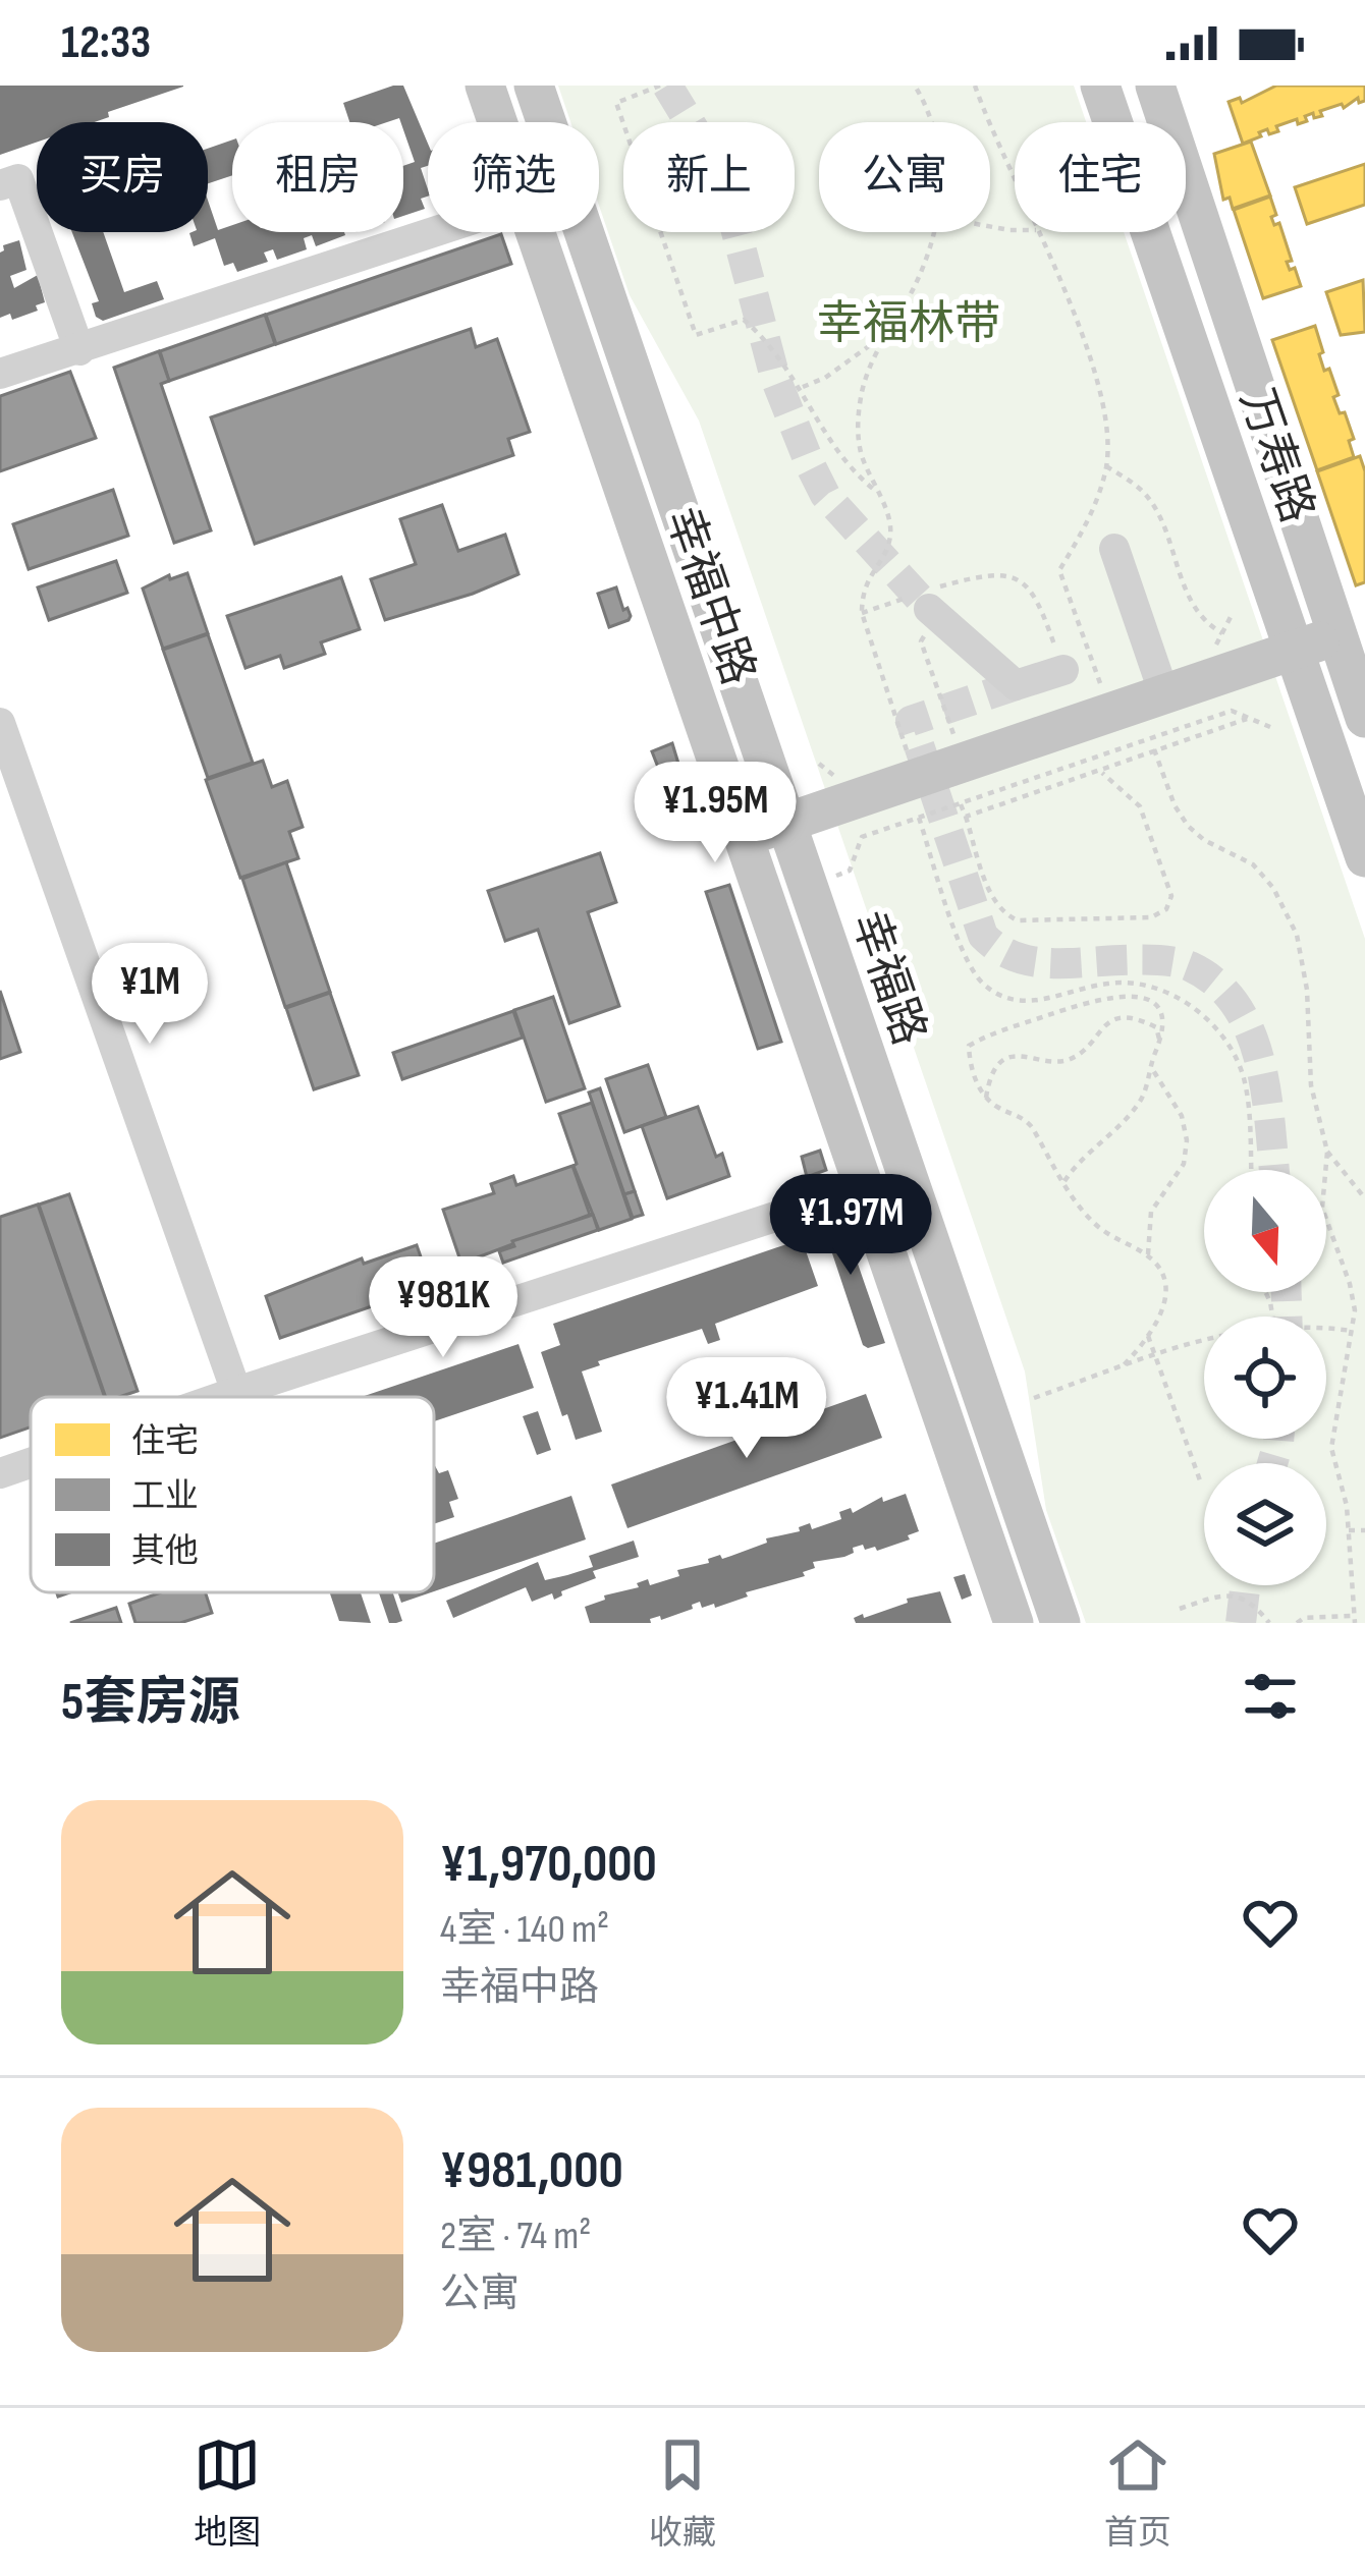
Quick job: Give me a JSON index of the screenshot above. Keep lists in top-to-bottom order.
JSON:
{
  "streets": {
    "main road": ["万寿路", "幸福中路", "幸福路"]
  },
  "parks": ["幸福林带"],
  "legend": ["住宅", "工业", "其他"],
  "north": "bottom",
  "page": {
    "status": "12:33",
    "chip": [
      "买房",
      "租房",
      "筛选",
      "新上",
      "公寓",
      "住宅"
    ],
    "price": [
      "¥1.95M",
      "¥1M",
      "¥1.97M",
      "¥981K",
      "¥1.41M"
    ],
    "heading": "5套房源",
    "list": [
      {
        "name": "¥1,970,000",
        "note": "4室 · 140 m² · 幸福中路"
      },
      {
        "name": "¥981,000",
        "note": "2室 · 74 m² · 公寓"
      }
    ],
    "tabs": ["地图", "收藏", "首页"]
  }
}
